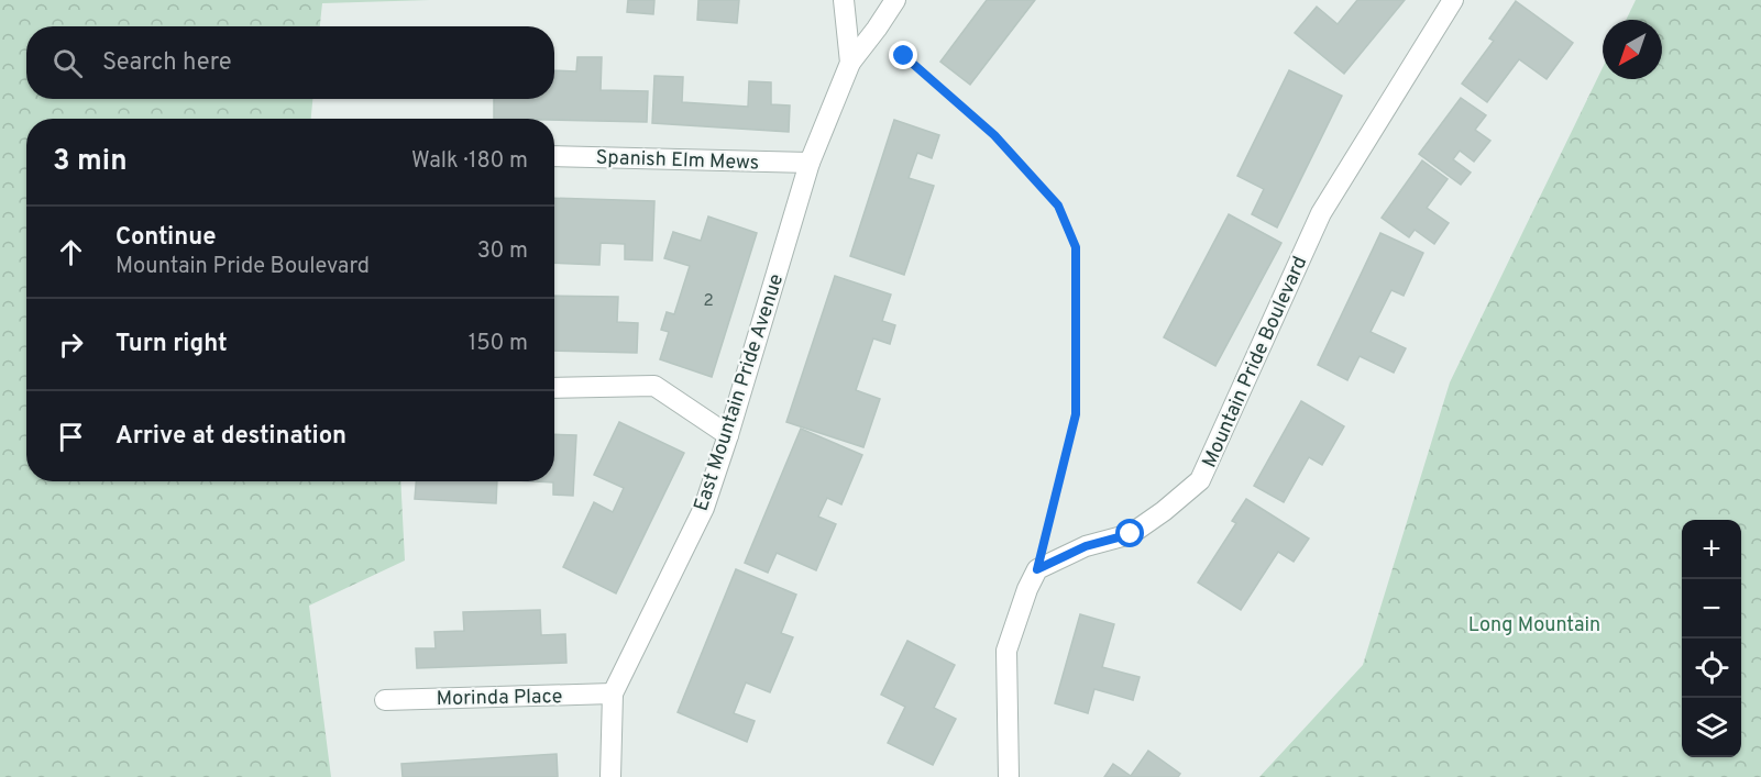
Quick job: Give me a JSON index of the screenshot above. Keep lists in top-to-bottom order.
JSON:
{
  "streets": {
    "street": [
      "Spanish Elm Mews",
      "Mountain Pride Boulevard",
      "East Mountain Pride Avenue",
      "Morinda Place"
    ]
  },
  "crossings": [
    ["Spanish Elm Mews", "East Mountain Pride Avenue"],
    ["East Mountain Pride Avenue", "Morinda Place"]
  ],
  "parks": ["Long Mountain"],
  "house_numbers": ["2"],
  "north": "bottom left",
  "page": {
    "search": "Search here",
    "heading": ["3 min", "Walk · 180 m"],
    "list": [
      ["Continue", "Mountain Pride Boulevard", "30 m"],
      ["Turn right", "150 m"],
      "Arrive at destination"
    ],
    "map_buttons": ["+", "−"]
  }
}
